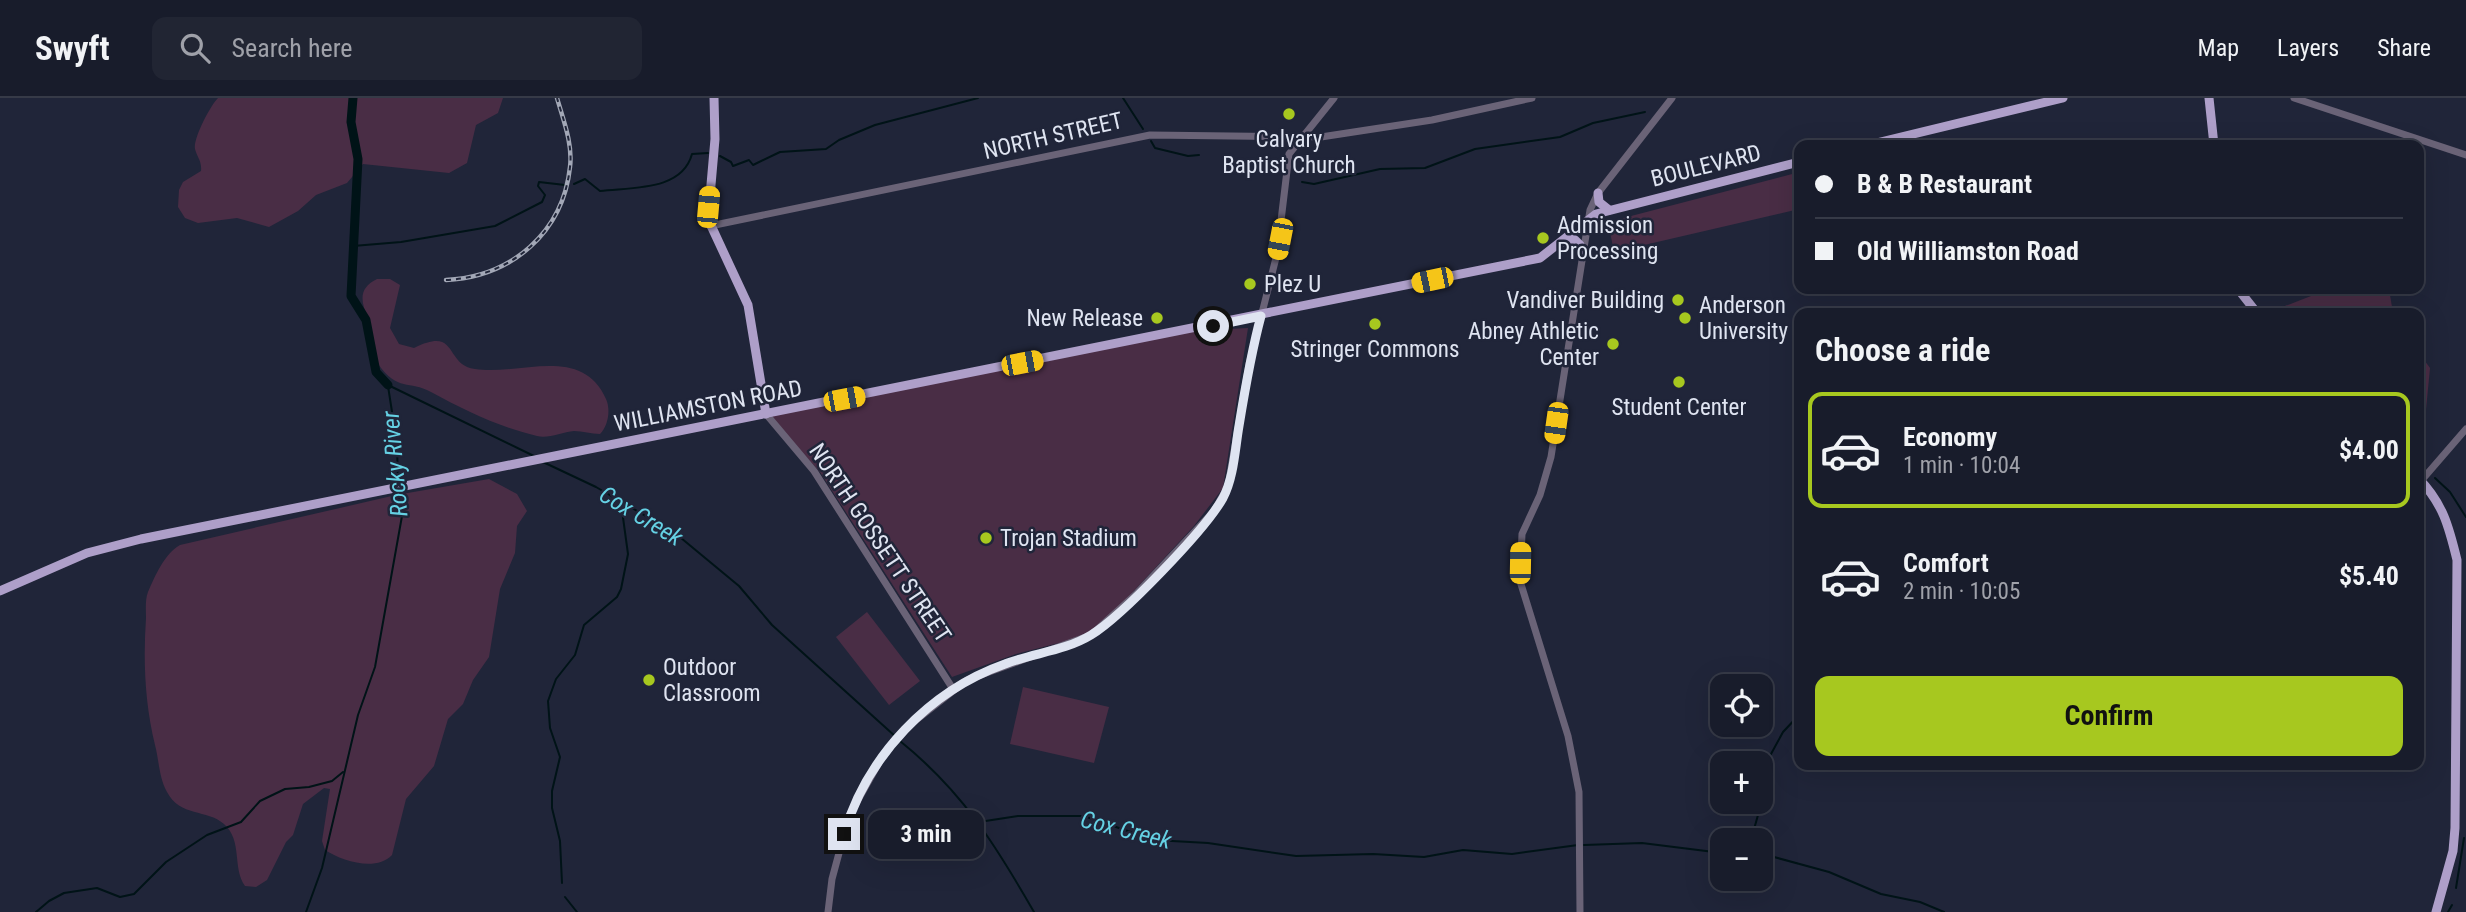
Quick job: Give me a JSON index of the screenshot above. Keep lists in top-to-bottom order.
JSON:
{
  "streets": {
    "main road": ["BOULEVARD", "WILLIAMSTON ROAD"],
    "street": ["NORTH STREET", "NORTH GOSSETT STREET"]
  },
  "crossings": [
    ["BOULEVARD", "WILLIAMSTON ROAD"],
    ["WILLIAMSTON ROAD", "NORTH GOSSETT STREET"]
  ],
  "water": ["Rocky River", "Cox Creek"],
  "places": [
    "Calvary Baptist Church",
    "Admission Processing",
    "Plez U",
    "Vandiver Building",
    "New Release",
    "Anderson University",
    "Stringer Commons",
    "Abney Athletic Center",
    "Student Center",
    "Trojan Stadium",
    "Outdoor Classroom"
  ],
  "page": {
    "header": "Swyft",
    "search": "Search here",
    "nav": ["Map", "Layers", "Share"],
    "banner": ["B & B Restaurant", "Old Williamston Road"],
    "heading": "Choose a ride",
    "list": [
      {
        "name": "Economy",
        "note": "1 min · 10:04",
        "value": "$4.00"
      },
      {
        "name": "Comfort",
        "note": "2 min · 10:05",
        "value": "$5.40"
      }
    ],
    "buttons": "Confirm",
    "map_buttons": ["+", "−"],
    "bubble": "3 min"
  }
}
